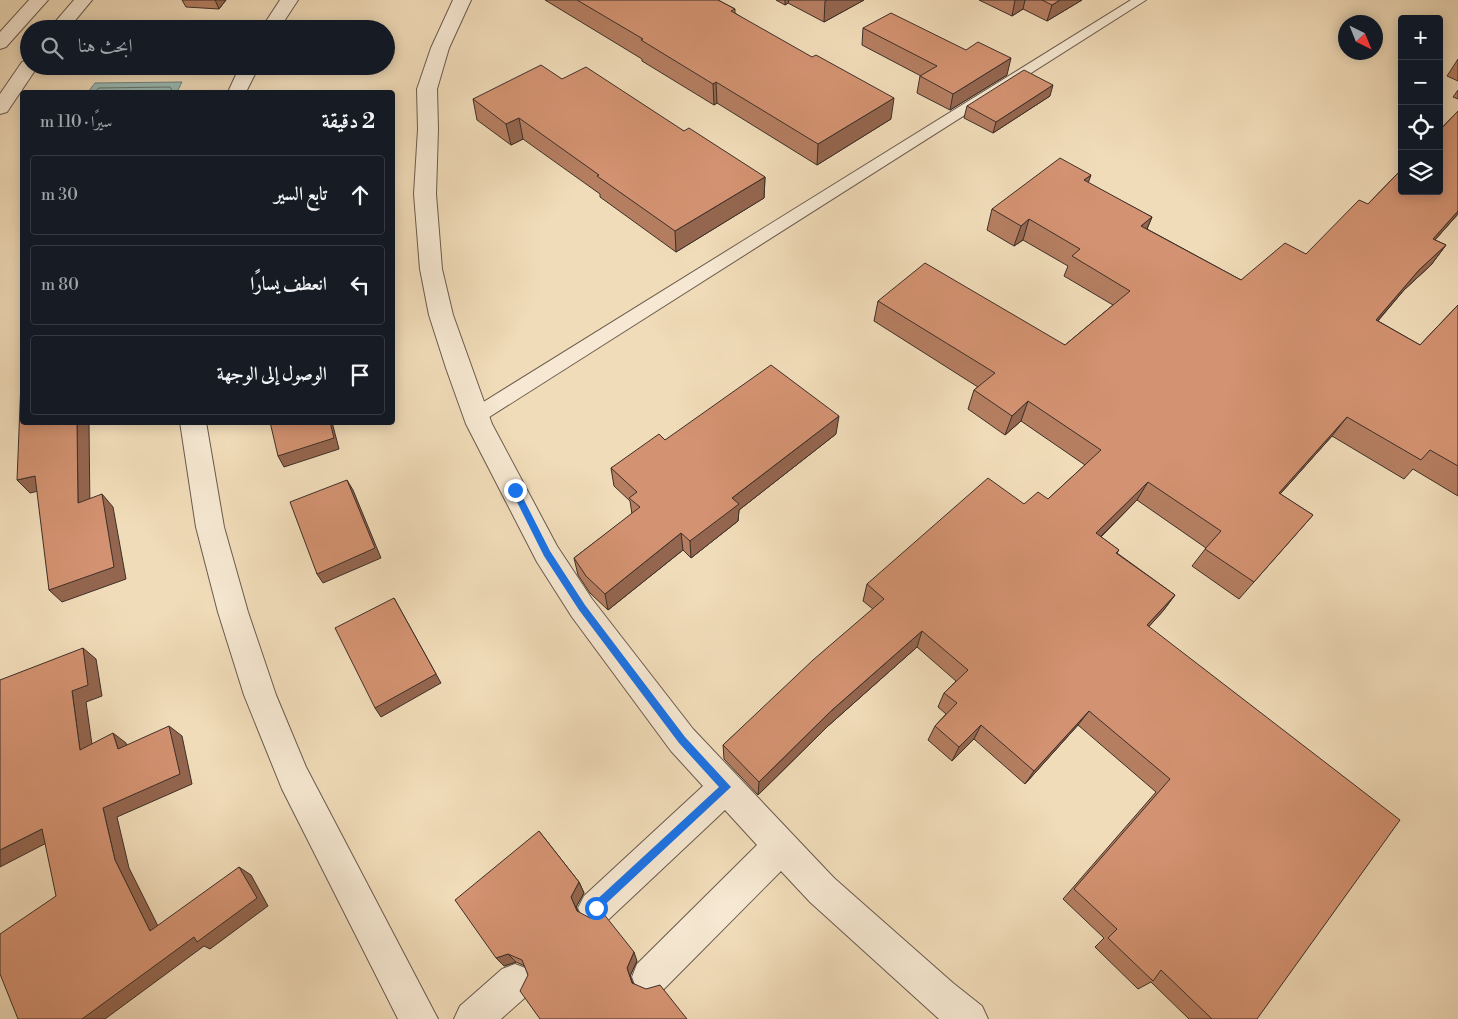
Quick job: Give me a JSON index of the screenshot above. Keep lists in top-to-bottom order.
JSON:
{
  "north": "bottom right",
  "page": {
    "map_buttons": ["+", "−"],
    "search": "ابحث هنا",
    "heading": ["2 دقيقة", "سيرًا · 110 m"],
    "list": [
      ["تابع السير", "30 m"],
      ["انعطف يسارًا", "80 m"],
      "الوصول إلى الوجهة"
    ]
  }
}
